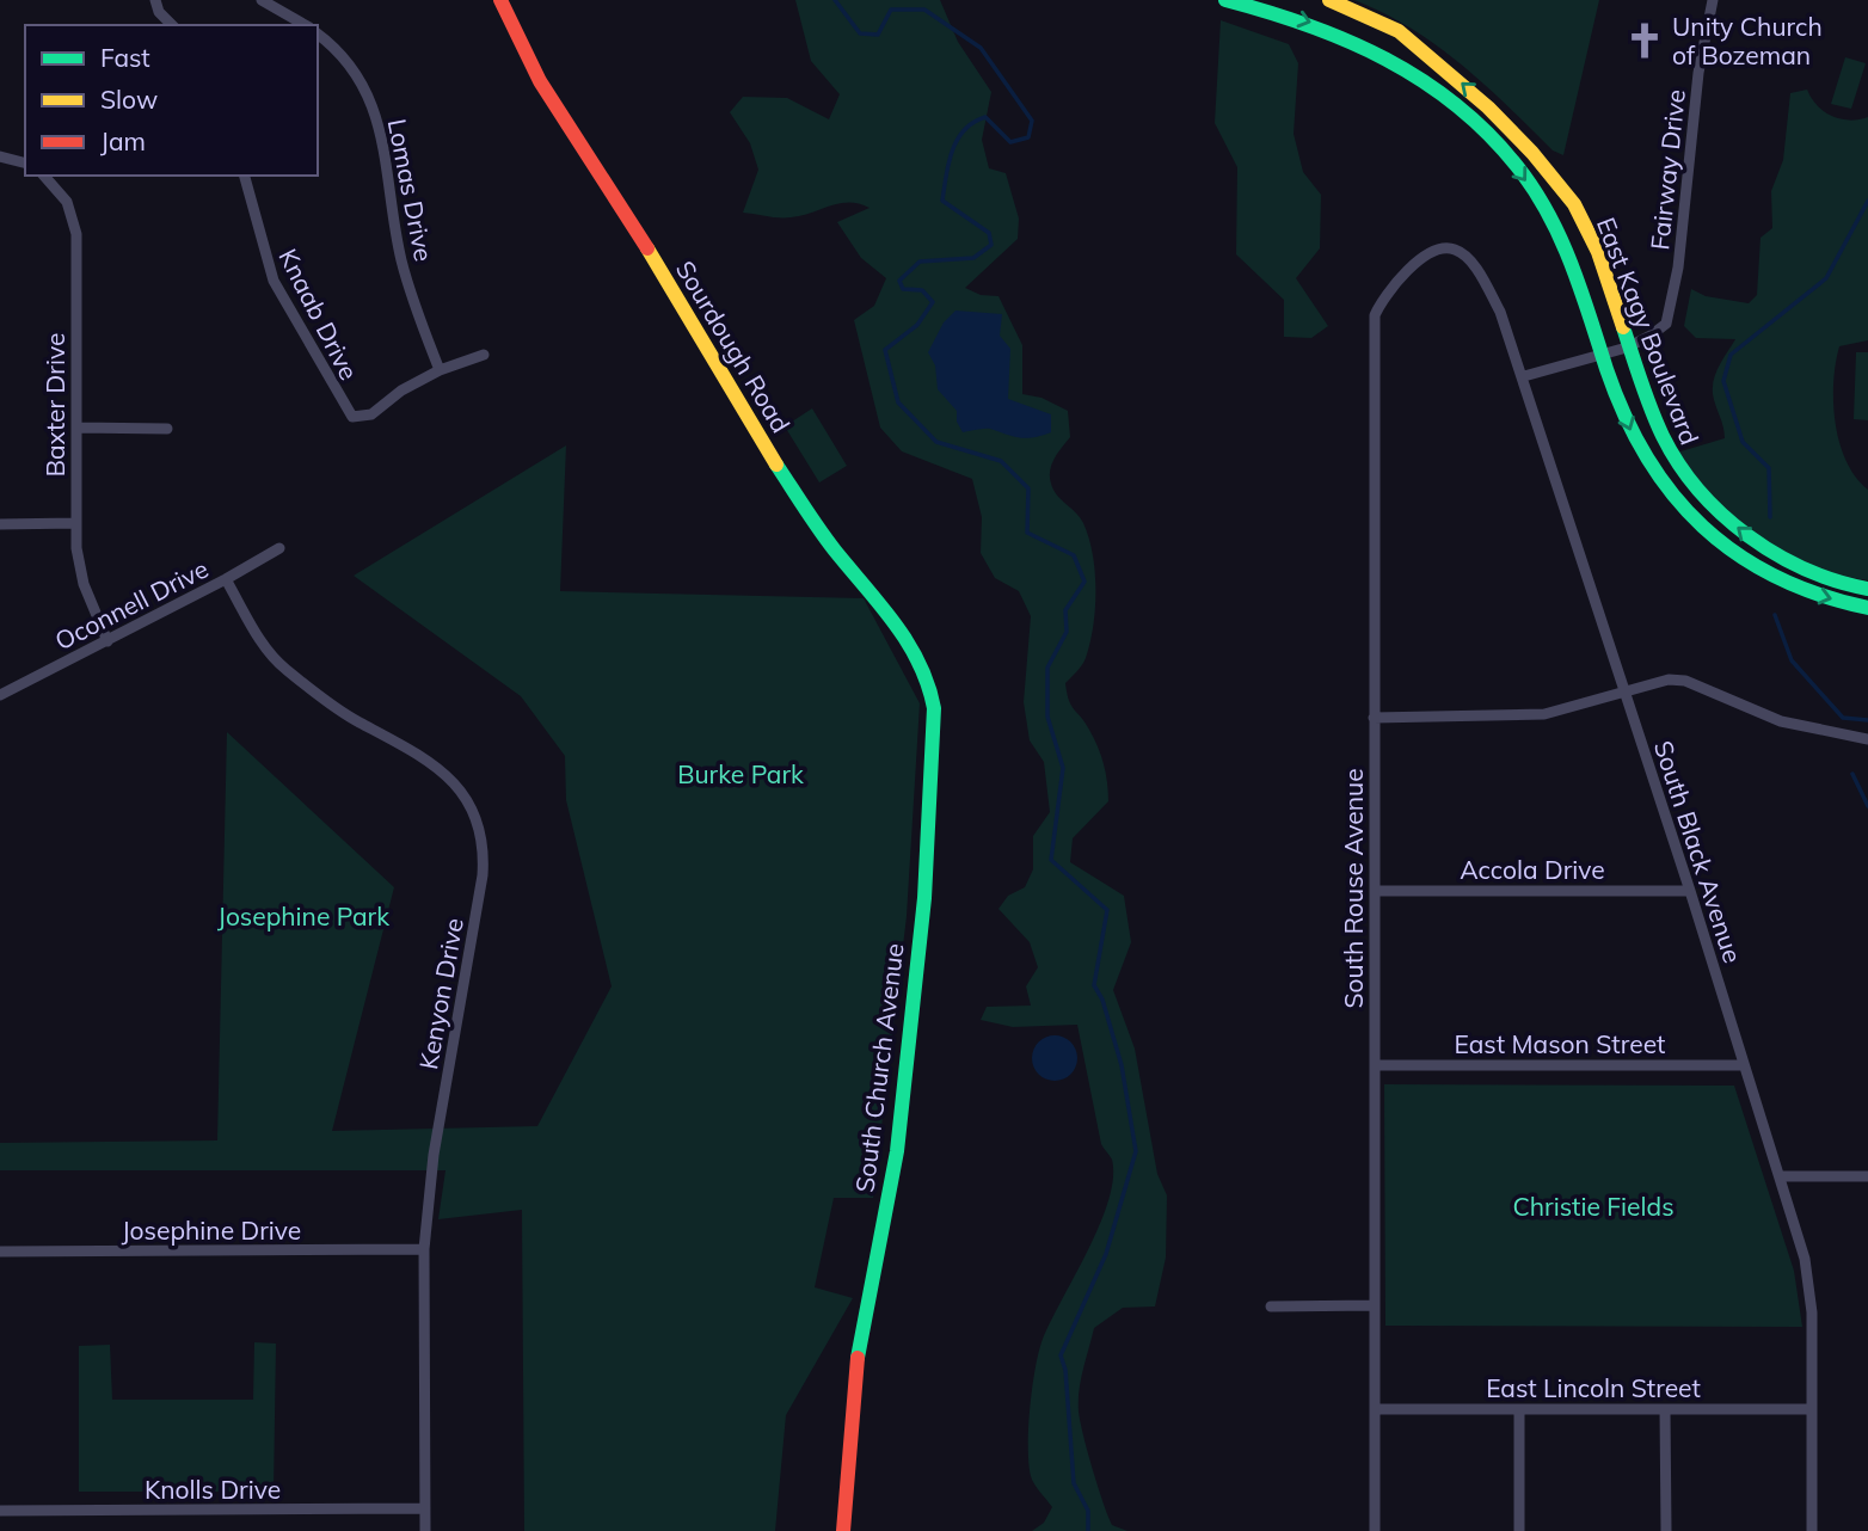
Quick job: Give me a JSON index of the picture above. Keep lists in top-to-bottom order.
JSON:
{
  "streets": {
    "main road": ["East Kagy Boulevard", "Sourdough Road", "South Church Avenue"],
    "street": [
      "Fairway Drive",
      "Lomas Drive",
      "Knaab Drive",
      "Baxter Drive",
      "Oconnell Drive",
      "South Black Avenue",
      "Accola Drive",
      "South Rouse Avenue",
      "Kenyon Drive",
      "East Mason Street",
      "Josephine Drive",
      "East Lincoln Street",
      "Knolls Drive"
    ]
  },
  "crossings": [
    ["Fairway Drive", "East Kagy Boulevard"],
    ["Fairway Drive", "South Black Avenue"],
    ["Lomas Drive", "Knaab Drive"],
    ["Sourdough Road", "South Church Avenue"],
    ["Baxter Drive", "Oconnell Drive"],
    ["Oconnell Drive", "Kenyon Drive"],
    ["South Black Avenue", "Accola Drive"],
    ["South Black Avenue", "South Rouse Avenue"],
    ["South Black Avenue", "East Mason Street"],
    ["South Black Avenue", "East Lincoln Street"],
    ["Accola Drive", "South Rouse Avenue"],
    ["South Rouse Avenue", "East Mason Street"],
    ["South Rouse Avenue", "East Lincoln Street"],
    ["Kenyon Drive", "Josephine Drive"],
    ["Kenyon Drive", "Knolls Drive"]
  ],
  "parks": ["Burke Park", "Josephine Park", "Christie Fields"],
  "places": {
    "church": ["Unity Church of Bozeman"]
  },
  "legend": ["Fast", "Slow", "Jam"]
}
